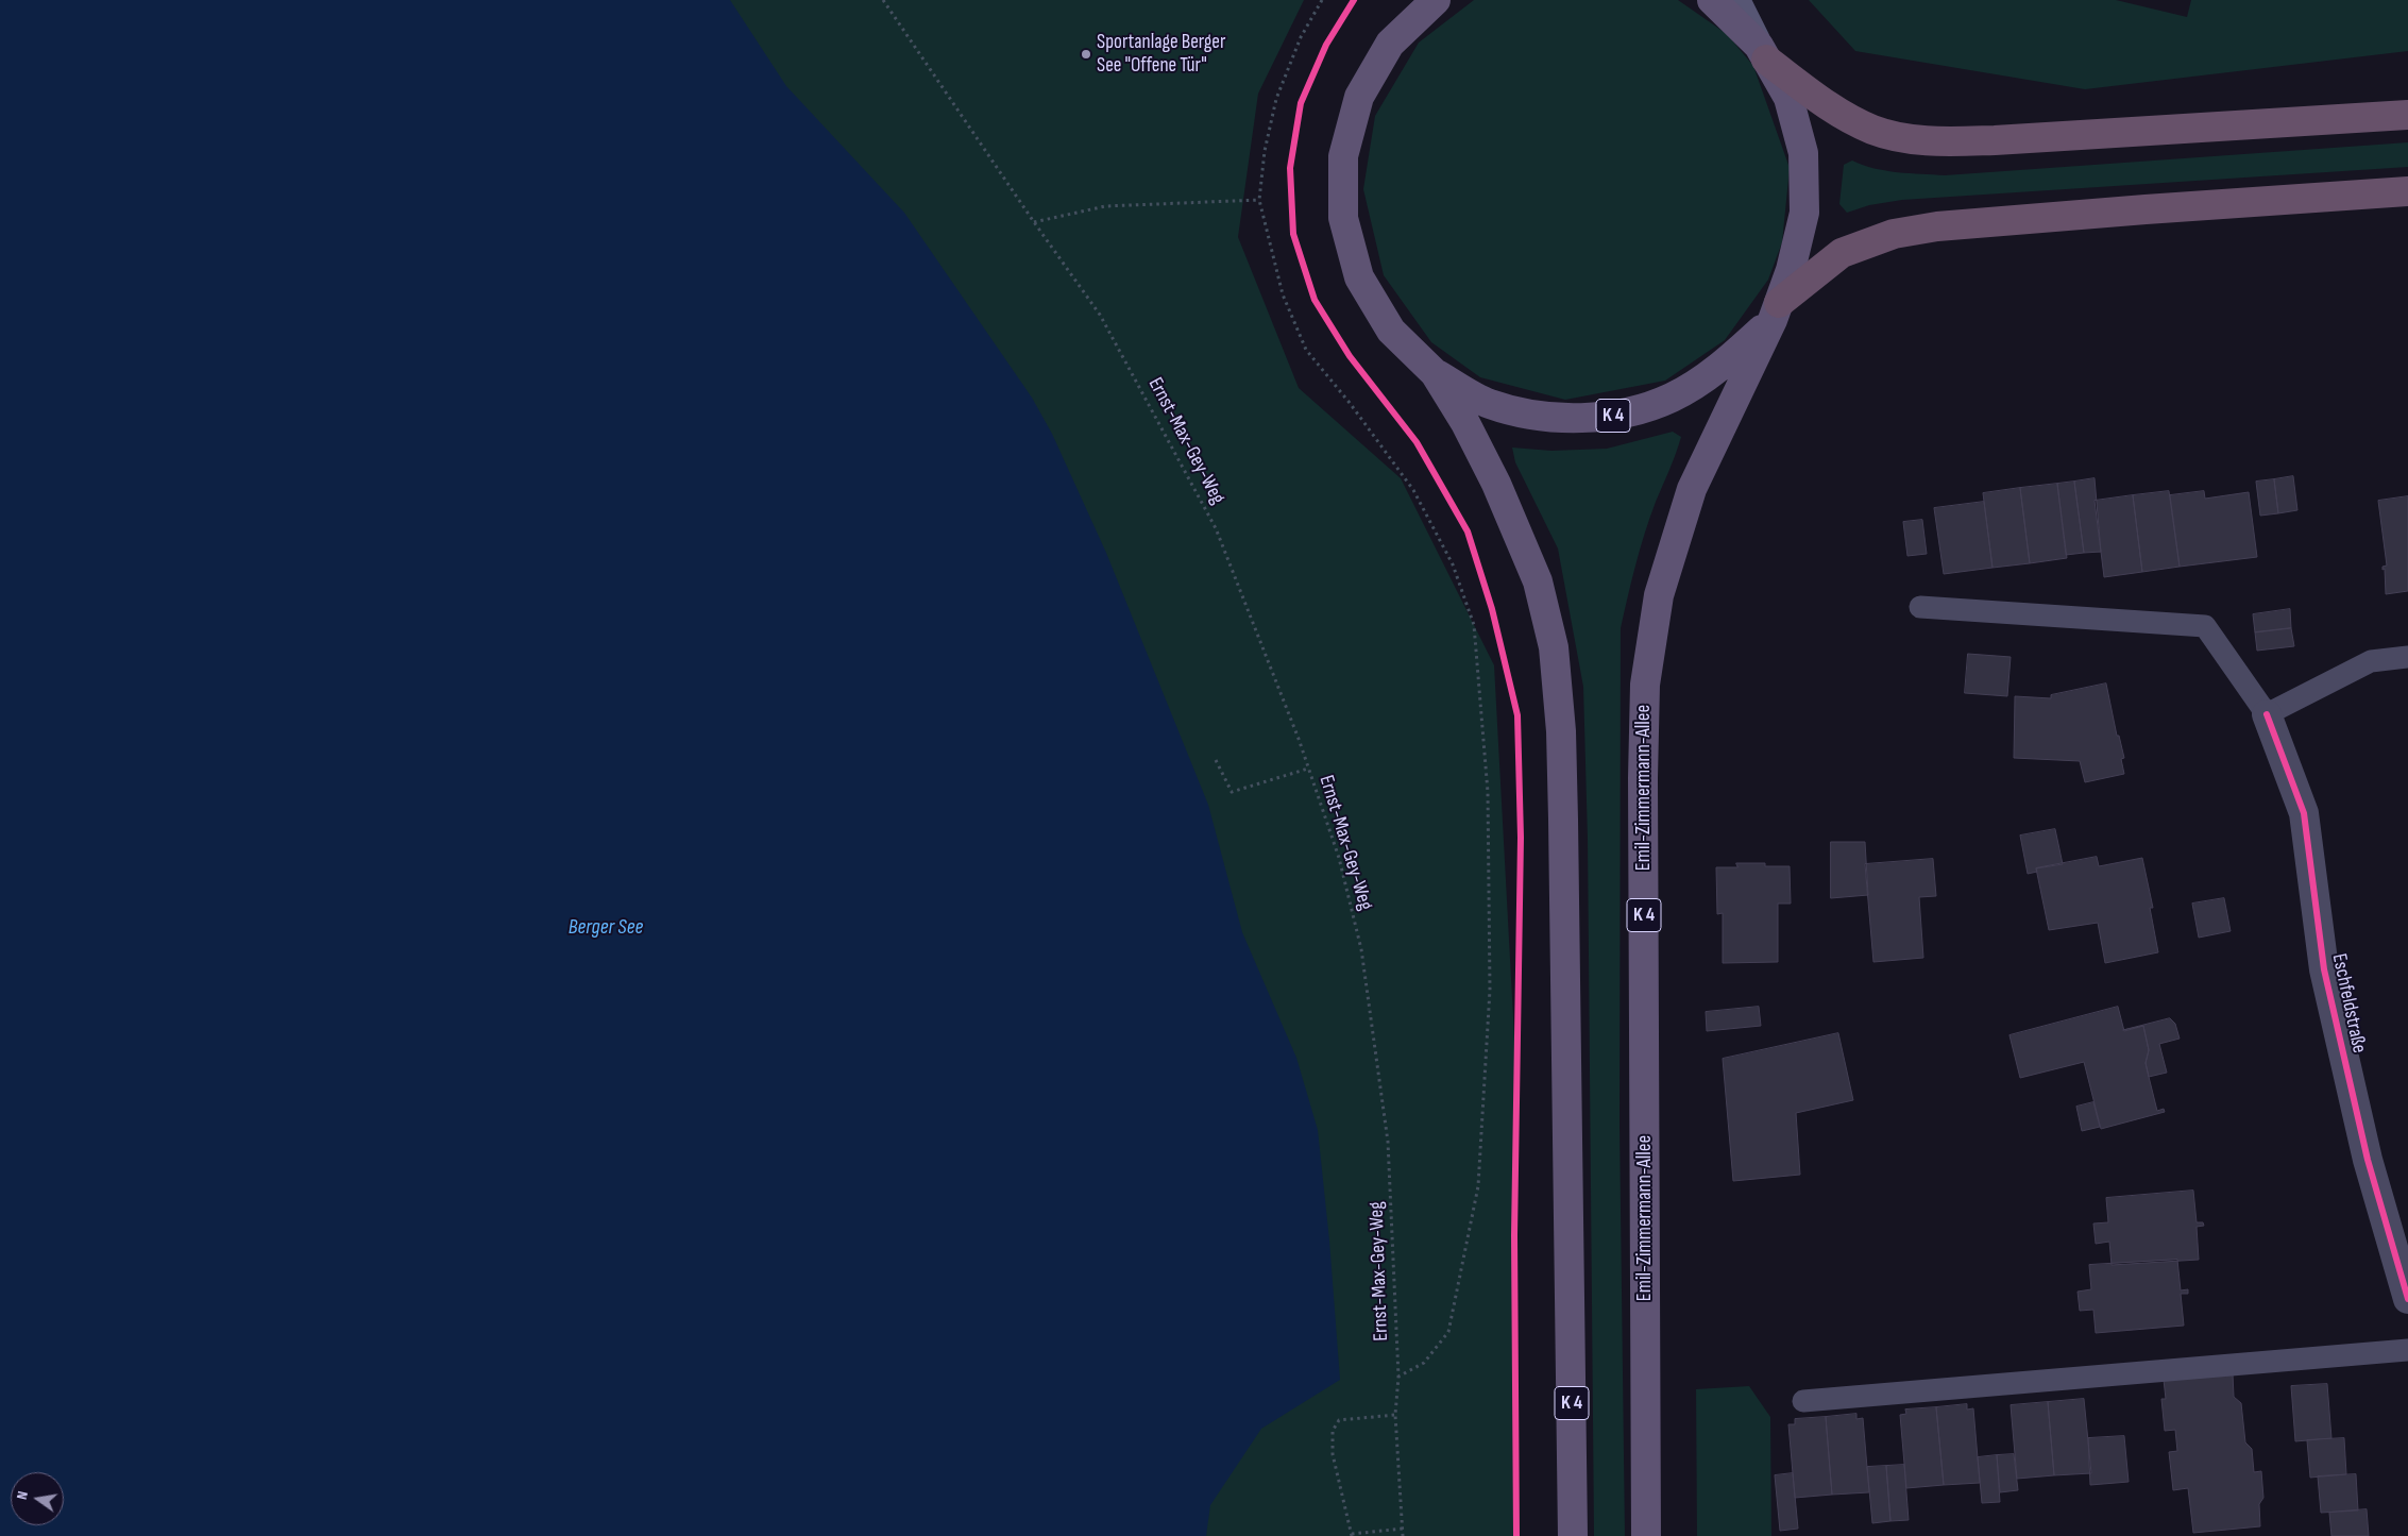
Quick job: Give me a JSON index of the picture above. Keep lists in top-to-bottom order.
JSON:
{
  "streets": {
    "main road": ["K 4", "Emil-Zimmermann-Allee"],
    "street": ["Eschfeldstraße"],
    "path": ["Ernst-Max-Gey-Weg"]
  },
  "water": ["Berger See"],
  "places": ["Sportanlage Berger See \"Offene Tür\""],
  "north": "left"
}
